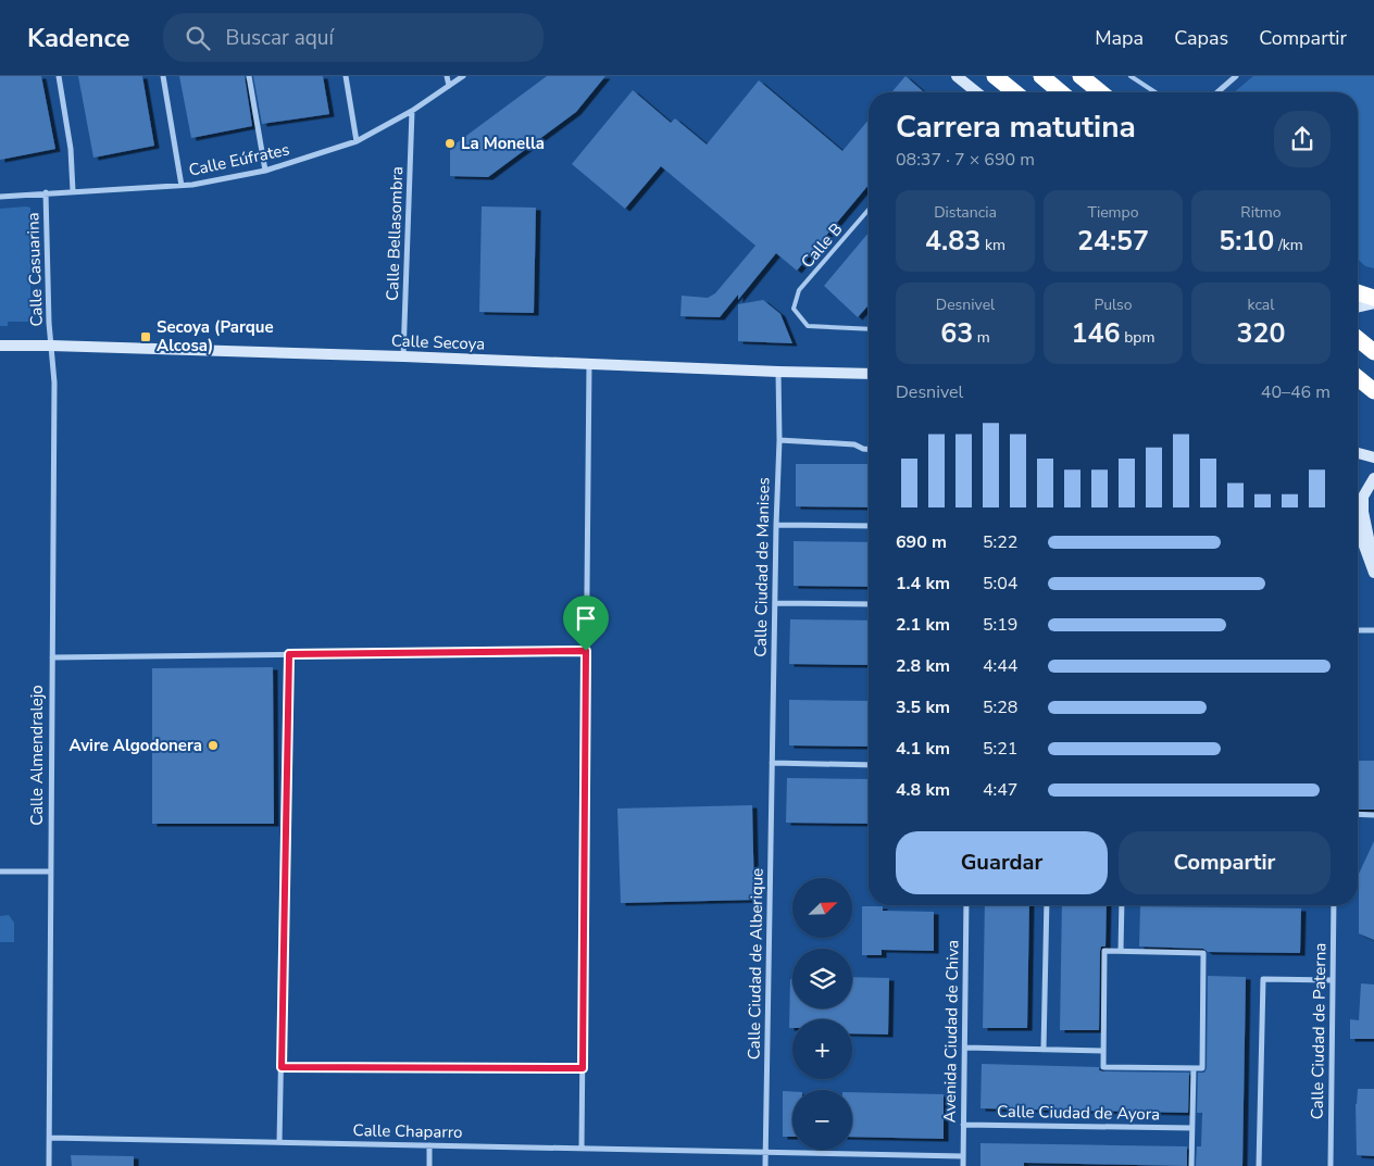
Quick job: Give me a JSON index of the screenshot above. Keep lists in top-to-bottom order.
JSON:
{
  "streets": {
    "main road": ["Calle Secoya"],
    "street": [
      "Calle Eúfrates",
      "Calle Bellasombra",
      "Calle Casuarina",
      "Calle Ciudad de Manises",
      "Calle Almendralejo",
      "Calle Ciudad de Alberique",
      "Avenida Ciudad de Chiva",
      "Calle Ciudad de Paterna",
      "Calle Ciudad de Ayora",
      "Calle Chaparro"
    ],
    "lane": ["Calle B"]
  },
  "crossings": [
    ["Calle Eúfrates", "Calle Bellasombra"],
    ["Calle Eúfrates", "Calle Casuarina"],
    ["Calle Bellasombra", "Calle Secoya"],
    ["Calle Casuarina", "Calle Secoya"],
    ["Calle Casuarina", "Calle Almendralejo"],
    ["Calle Secoya", "Calle Ciudad de Manises"],
    ["Calle Secoya", "Calle Almendralejo"],
    ["Calle Ciudad de Manises", "Calle Ciudad de Alberique"],
    ["Calle Almendralejo", "Calle Chaparro"],
    ["Calle Ciudad de Alberique", "Calle Chaparro"],
    ["Avenida Ciudad de Chiva", "Calle Ciudad de Ayora"],
    ["Avenida Ciudad de Chiva", "Calle Chaparro"]
  ],
  "places": {
    "other": ["La Monella", "Avire Algodonera"],
    "transit": ["Secoya (Parque Alcosa)"]
  },
  "north": "top right",
  "page": {
    "header": "Kadence",
    "search": "Buscar aquí",
    "nav": ["Mapa", "Capas", "Compartir"],
    "heading": ["Carrera matutina", "08:37 · 7 × 690 m"],
    "stats": [
      ["Distancia", "4.83 km"],
      ["Tiempo", "24:57"],
      ["Ritmo", "5:10 /km"],
      ["Desnivel", "63 m"],
      ["Pulso", "146 bpm"],
      ["kcal", "320"]
    ],
    "chart": ["Desnivel", "40–46 m"],
    "list": [
      {
        "name": "690 m",
        "note": "5:22"
      },
      {
        "name": "1.4 km",
        "note": "5:04"
      },
      {
        "name": "2.1 km",
        "note": "5:19"
      },
      {
        "name": "2.8 km",
        "note": "4:44"
      },
      {
        "name": "3.5 km",
        "note": "5:28"
      },
      {
        "name": "4.1 km",
        "note": "5:21"
      },
      {
        "name": "4.8 km",
        "note": "4:47"
      }
    ],
    "buttons": ["Guardar", "Compartir"],
    "map_buttons": ["+", "−"]
  }
}
